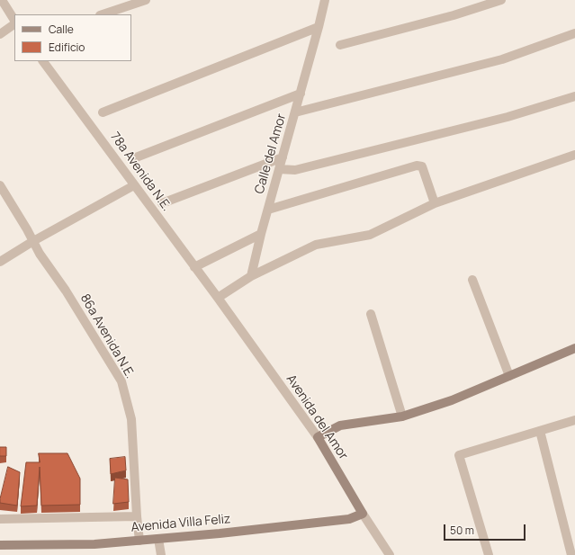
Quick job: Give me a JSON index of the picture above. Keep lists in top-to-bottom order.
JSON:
{
  "streets": {
    "street": [
      "Calle del Amor",
      "78a Avenida N.E.",
      "86a Avenida N.E.",
      "Avenida del Amor",
      "Avenida Villa Feliz"
    ]
  },
  "crossings": [
    ["78a Avenida N.E.", "Avenida del Amor"],
    ["86a Avenida N.E.", "Avenida Villa Feliz"],
    ["Avenida del Amor", "Avenida Villa Feliz"]
  ],
  "legend": ["Calle", "Edificio"],
  "scale_bar": "50 m"
}
